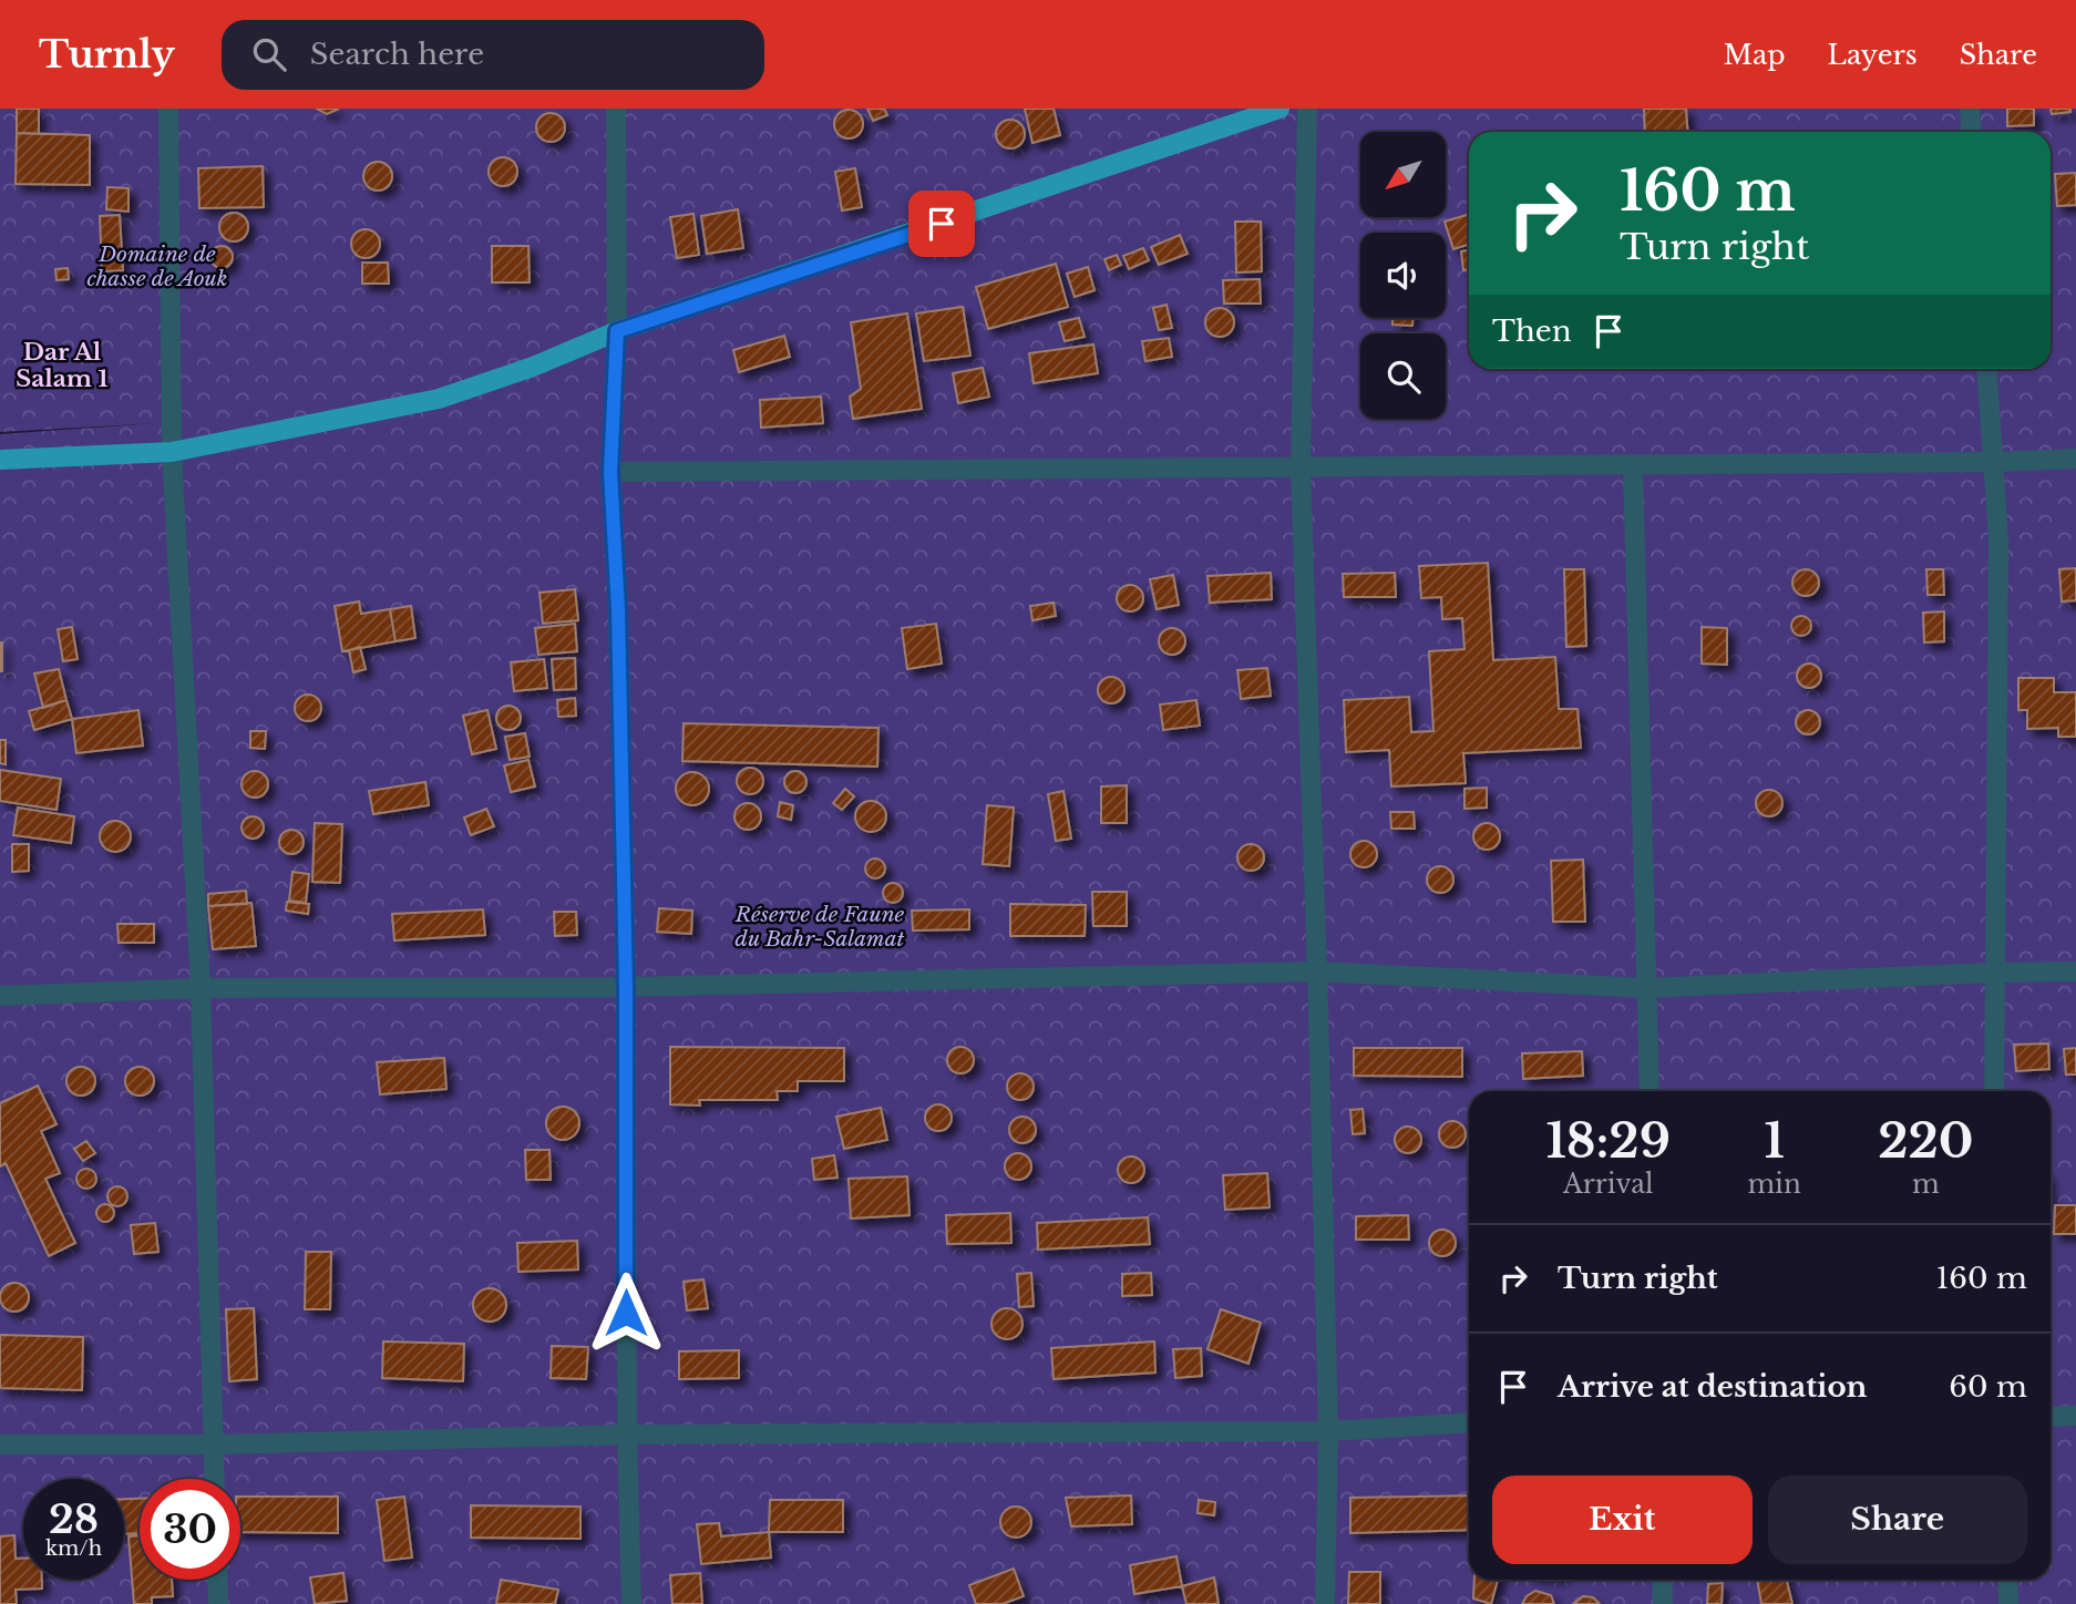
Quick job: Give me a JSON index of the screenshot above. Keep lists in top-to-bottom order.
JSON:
{
  "districts": ["Dar Al Salam 1"],
  "parks": ["Domaine de chasse de Aouk", "Réserve de Faune du Bahr-Salamat"],
  "north": "bottom left",
  "page": {
    "header": "Turnly",
    "search": "Search here",
    "nav": ["Map", "Layers", "Share"],
    "turn": ["160 m", "Turn right"],
    "then": "Then",
    "eta": [
      "18:29",
      "Arrival",
      "1",
      "min",
      "220",
      "m"
    ],
    "list": [
      {
        "name": "Turn right",
        "value": "160 m"
      },
      {
        "name": "Arrive at destination",
        "value": "60 m"
      }
    ],
    "buttons": ["Exit", "Share"],
    "speed": "28 km/h",
    "limit": "30"
  }
}
